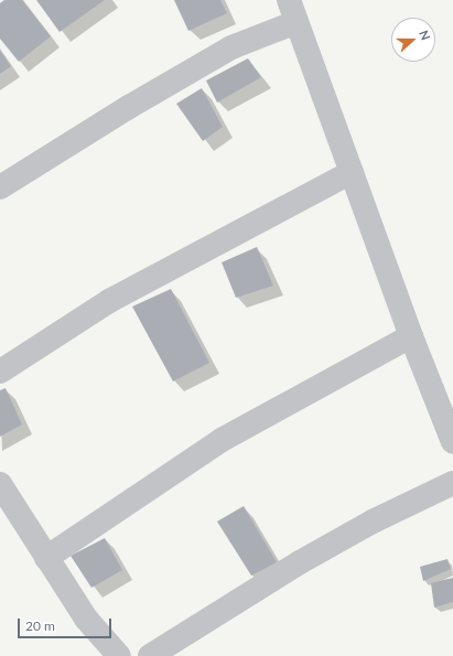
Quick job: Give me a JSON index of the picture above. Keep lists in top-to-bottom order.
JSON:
{
  "scale_bar": "20 m",
  "north": "right"
}
